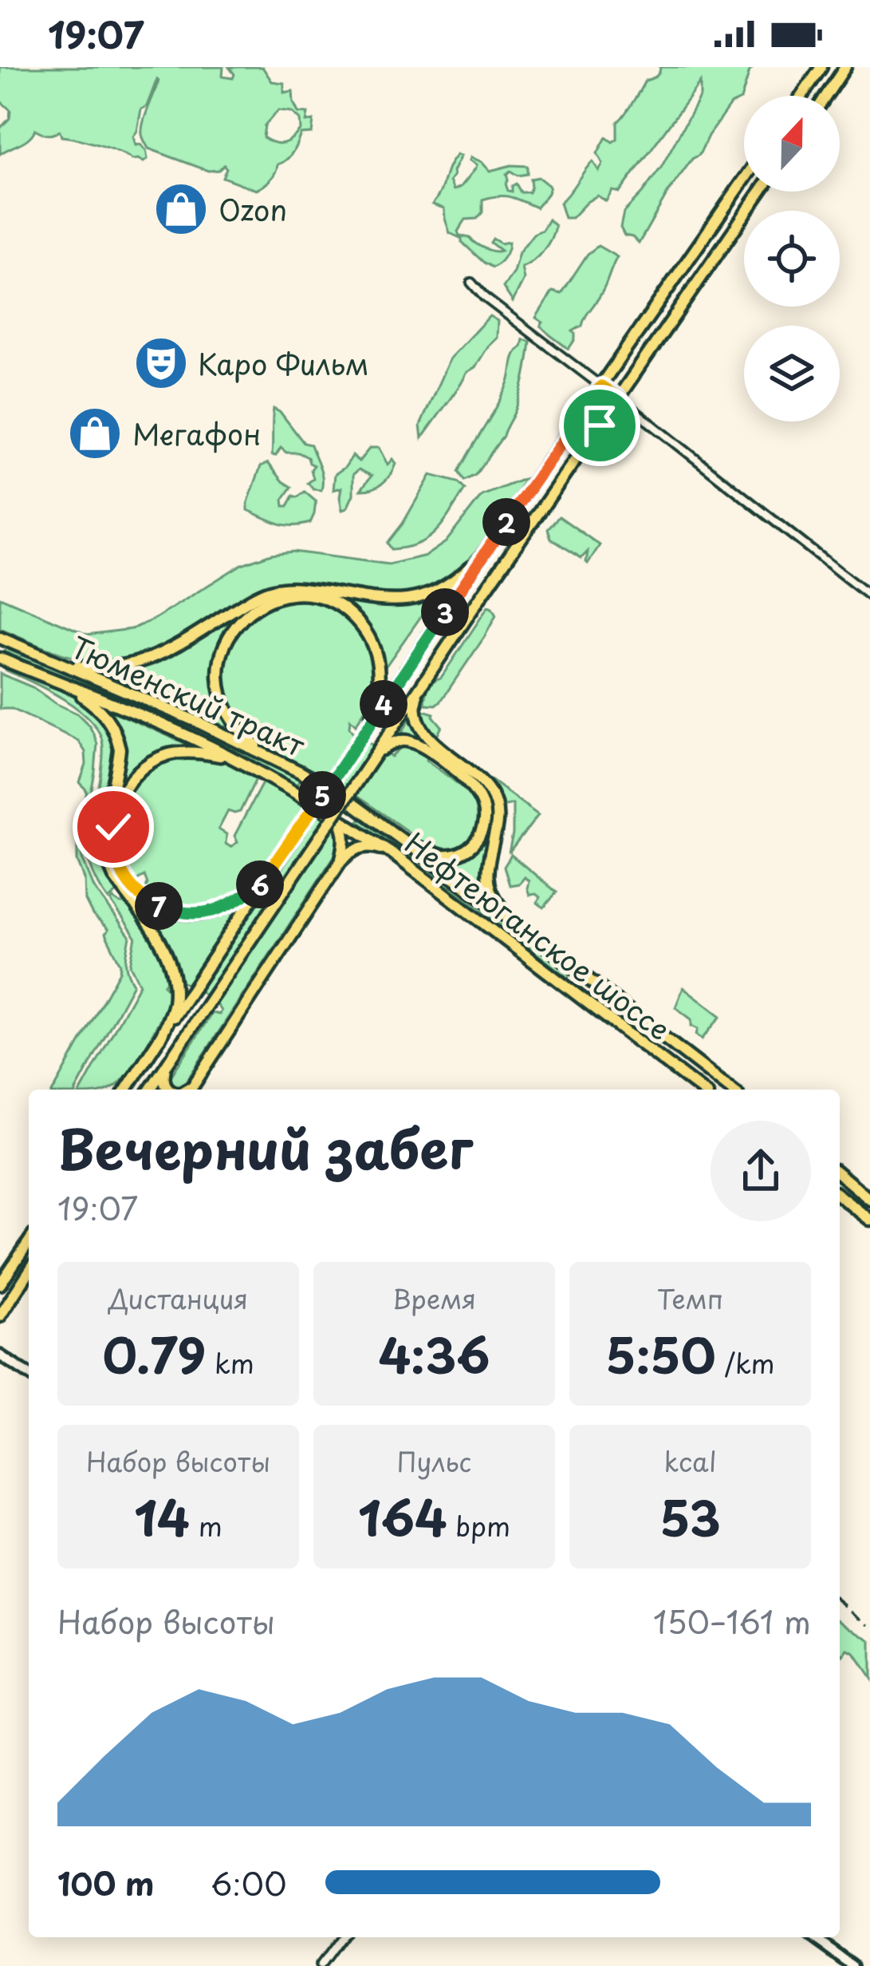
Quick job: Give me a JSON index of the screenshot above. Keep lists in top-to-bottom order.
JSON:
{
  "streets": {
    "main road": ["Тюменский тракт", "Нефтеюганское шоссе"]
  },
  "crossings": [
    ["Тюменский тракт", "Нефтеюганское шоссе"]
  ],
  "places": {
    "shop": ["Ozon", "Мегафон"],
    "theatre": ["Каро Фильм"]
  },
  "north": "top",
  "page": {
    "status": "19:07",
    "pins": [
      "2",
      "3",
      "4",
      "5",
      "6",
      "7"
    ],
    "heading": ["Вечерний забег", "19:07"],
    "stats": [
      ["Дистанция", "0.79 km"],
      ["Время", "4:36"],
      ["Темп", "5:50 /km"],
      ["Набор высоты", "14 m"],
      ["Пульс", "164 bpm"],
      ["kcal", "53"]
    ],
    "chart": ["Набор высоты", "150–161 m"],
    "list": [
      {
        "name": "100 m",
        "note": "6:00"
      }
    ]
  }
}
